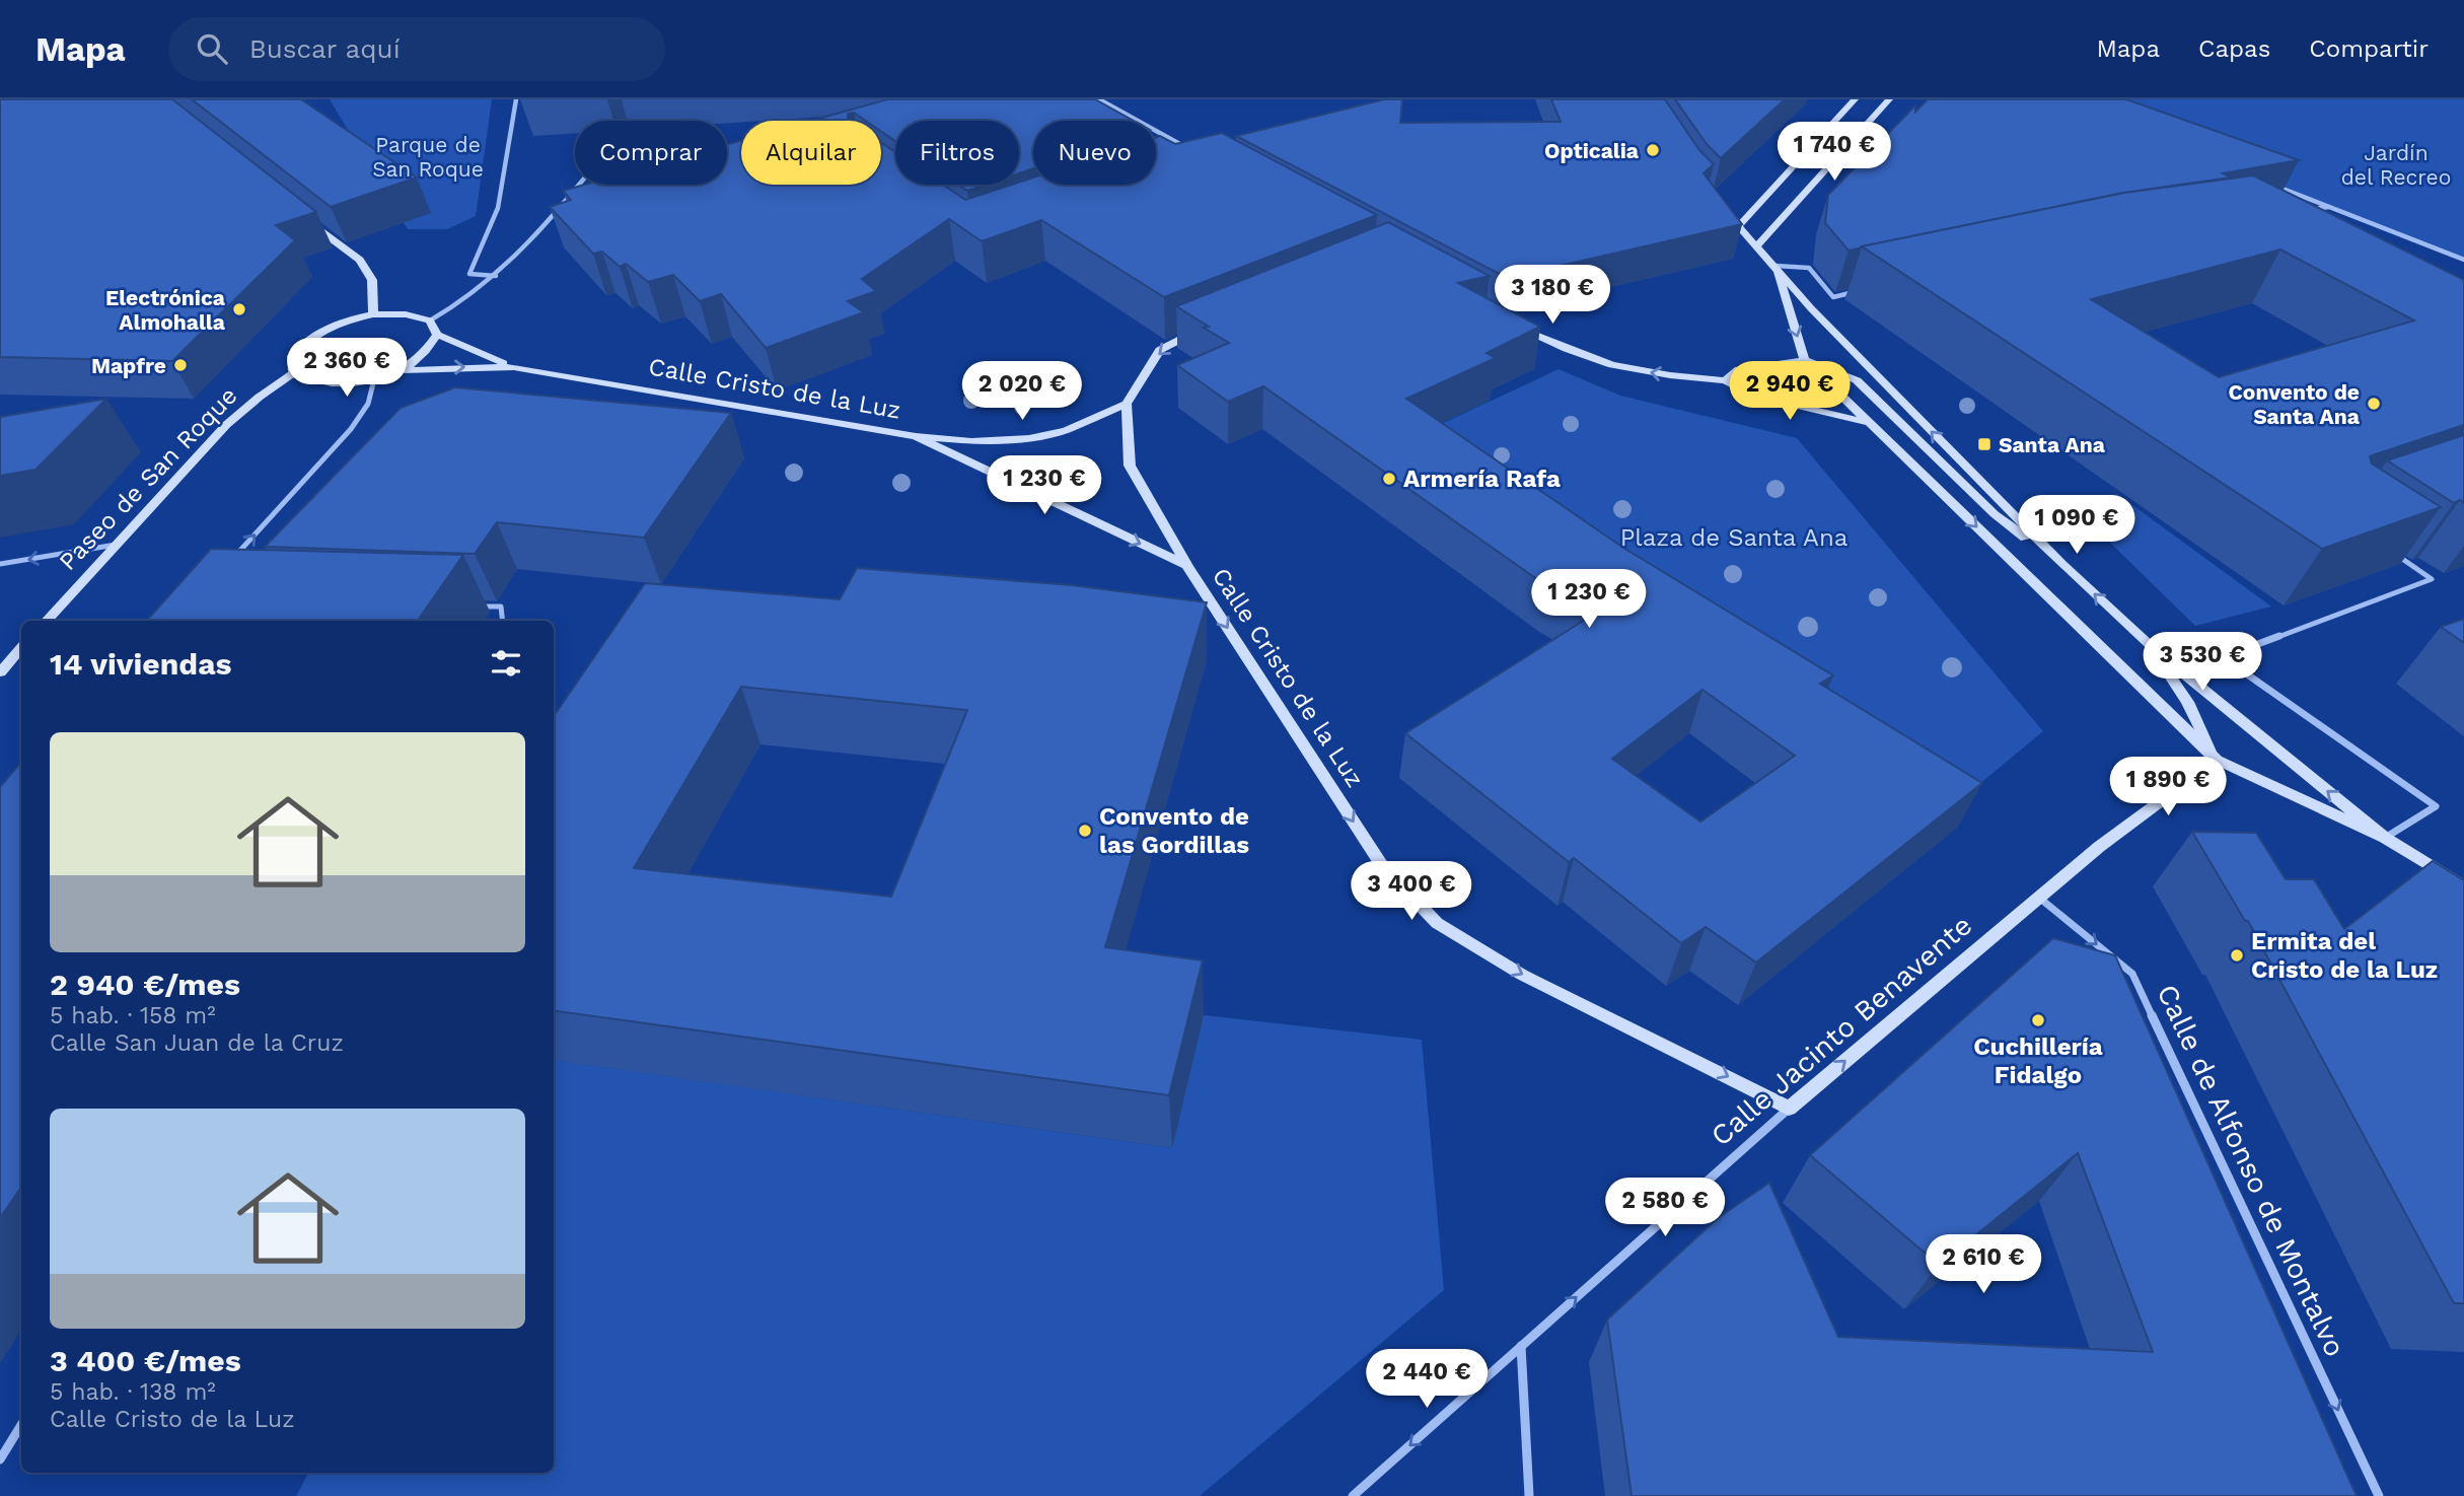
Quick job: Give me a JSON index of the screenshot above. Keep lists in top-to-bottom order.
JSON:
{
  "streets": {
    "street": [
      "Calle Cristo de la Luz",
      "Paseo de San Roque",
      "Calle Jacinto Benavente",
      "Calle de Alfonso de Montalvo"
    ]
  },
  "crossings": [
    ["Calle Cristo de la Luz", "Calle Jacinto Benavente"],
    ["Calle Jacinto Benavente", "Calle de Alfonso de Montalvo"]
  ],
  "one_way": ["Calle Cristo de la Luz", "Calle de Alfonso de Montalvo"],
  "parks": ["Parque de San Roque", "Jardín del Recreo", "Plaza de Santa Ana"],
  "places": {
    "other": [
      "Opticalia",
      "Electrónica Almohalla",
      "Mapfre",
      "Convento de Santa Ana",
      "Armería Rafa",
      "Convento de las Gordillas",
      "Ermita del Cristo de la Luz",
      "Cuchillería Fidalgo"
    ],
    "transit": ["Santa Ana"]
  },
  "page": {
    "header": "Mapa",
    "search": "Buscar aquí",
    "nav": ["Mapa", "Capas", "Compartir"],
    "chip": [
      "Comprar",
      "Alquilar",
      "Filtros",
      "Nuevo"
    ],
    "price": [
      "1 740 €",
      "3 180 €",
      "2 360 €",
      "2 020 €",
      "2 940 €",
      "1 230 €",
      "1 090 €",
      "1 230 €",
      "3 530 €",
      "1 890 €",
      "3 400 €",
      "2 580 €",
      "2 610 €",
      "2 440 €"
    ],
    "heading": "14 viviendas",
    "list": [
      {
        "name": "2 940 €/mes",
        "note": "5 hab. · 158 m² · Calle San Juan de la Cruz"
      },
      {
        "name": "3 400 €/mes",
        "note": "5 hab. · 138 m² · Calle Cristo de la Luz"
      }
    ]
  }
}
